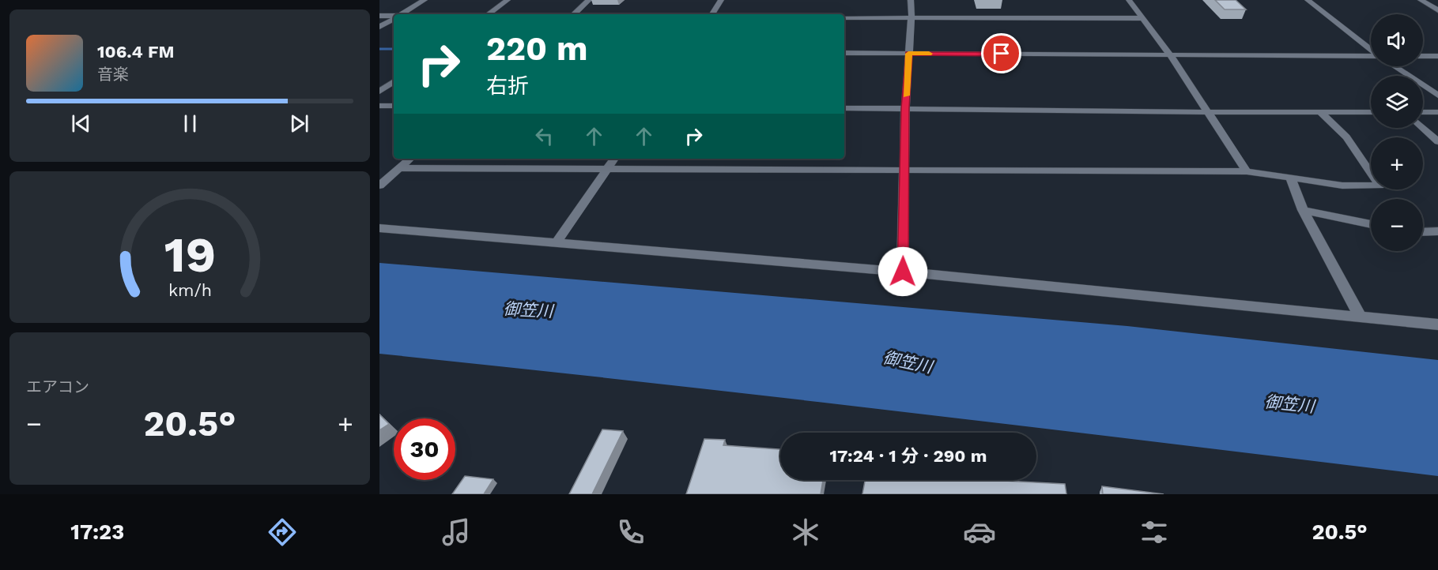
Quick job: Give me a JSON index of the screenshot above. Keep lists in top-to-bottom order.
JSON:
{
  "water": ["御笠川"],
  "page": {
    "map_buttons": ["+", "−"],
    "turn": ["220 m", "右折"],
    "song": ["106.4 FM", "音楽"],
    "tile": "エアコン",
    "heat": ["−", "20.5°", "+"],
    "limit": "30",
    "trip": "17:24 · 1 分 · 290 m",
    "tabs": ["17:23", "20.5°"],
    "gauge": ["19", "km/h"]
  }
}
